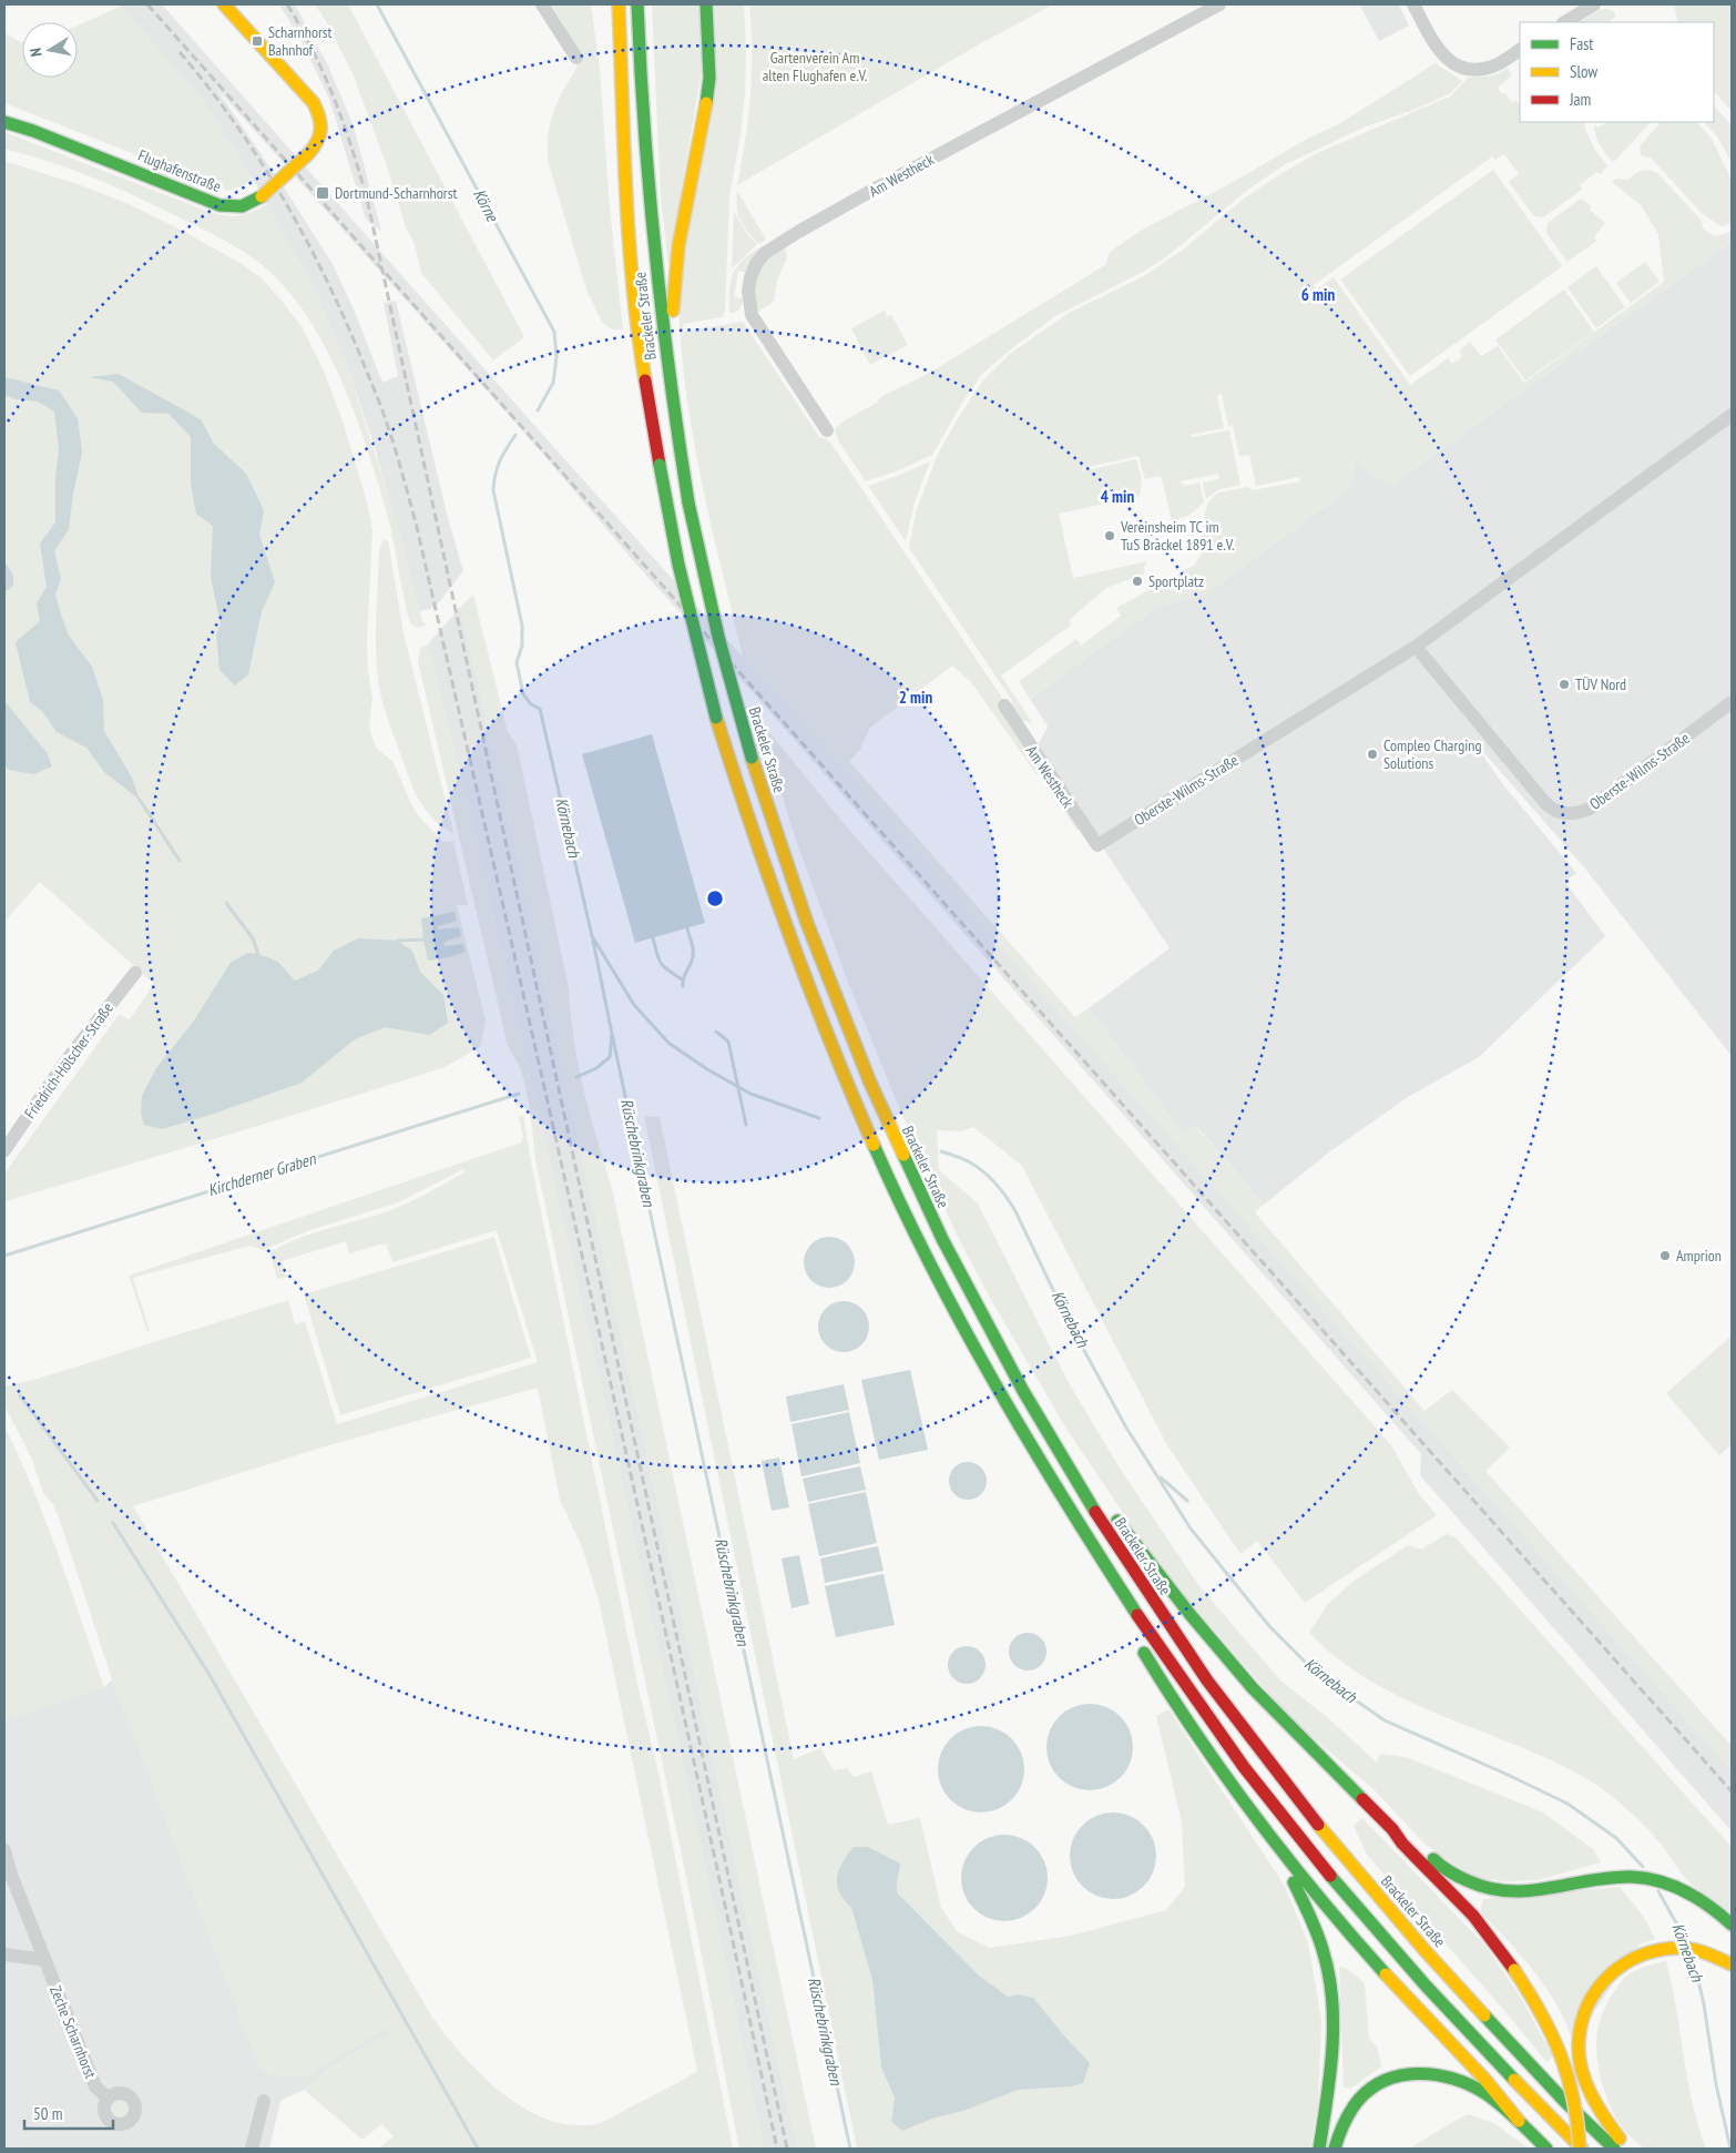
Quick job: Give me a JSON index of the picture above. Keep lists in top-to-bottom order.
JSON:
{
  "streets": {
    "main road": ["Flughafenstraße", "Brackeler Straße"],
    "street": [
      "Am Westheck",
      "Oberste-Wilms-Straße",
      "Friedrich-Hölscher-Straße",
      "Zeche Scharnhorst"
    ]
  },
  "crossings": [
    ["Am Westheck", "Oberste-Wilms-Straße"]
  ],
  "water": [
    "Körne",
    "Körnebach",
    "Rüschebrinkgraben",
    "Kirchderner Graben"
  ],
  "parks": ["Gartenverein Am alten Flughafen e.V."],
  "places": {
    "transit": ["Scharnhorst Bahnhof", "Dortmund-Scharnhorst"],
    "other": [
      "Vereinsheim TC im TuS Brackel 1891 e.V.",
      "Sportplatz",
      "TÜV Nord",
      "Compleo Charging Solutions",
      "Amprion"
    ]
  },
  "legend": ["Fast", "Slow", "Jam"],
  "scale_bar": "50 m",
  "north": "left",
  "rings": ["6 min", "4 min", "2 min"]
}
